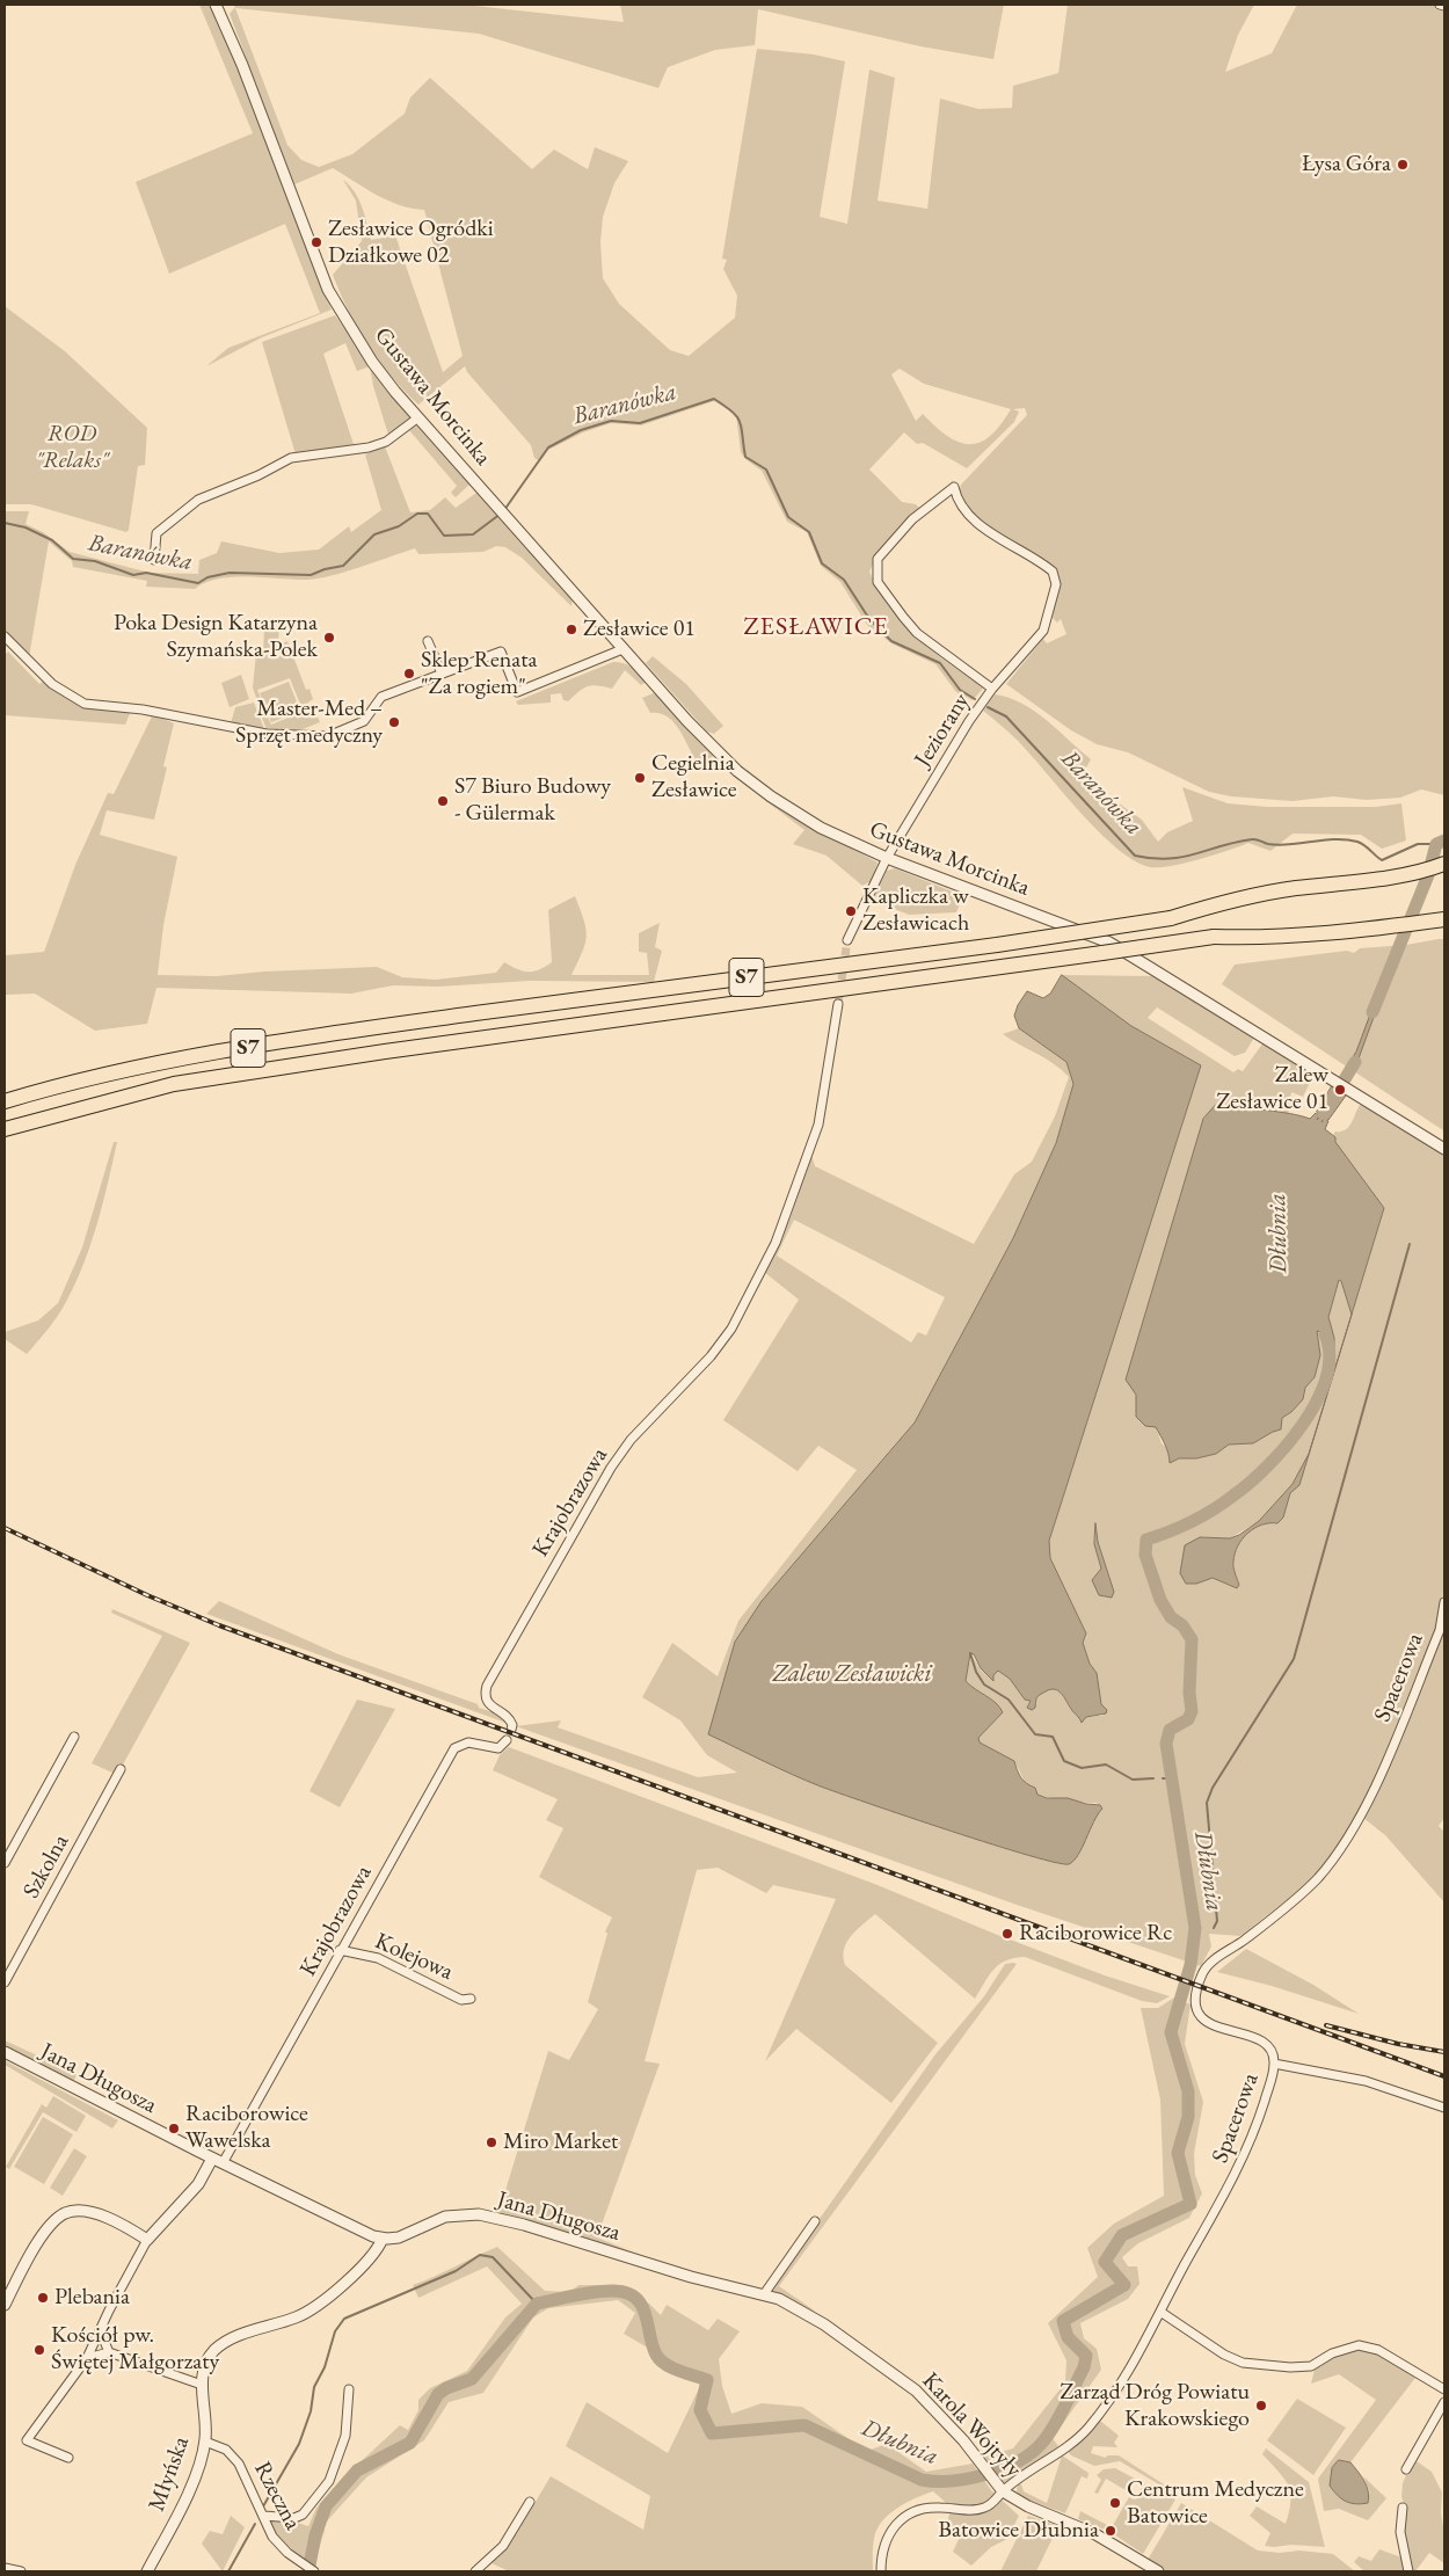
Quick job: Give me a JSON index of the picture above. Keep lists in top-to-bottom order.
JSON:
{
  "streets": {
    "highway": ["S7"],
    "street": [
      "Gustawa Morcinka",
      "Jeziorany",
      "Krajobrazowa",
      "Spacerowa",
      "Szkolna",
      "Kolejowa",
      "Jana Długosza",
      "Karola Wojtyły",
      "Młyńska",
      "Rzeczna"
    ]
  },
  "crossings": [
    ["Gustawa Morcinka", "Jeziorany"],
    ["Krajobrazowa", "Kolejowa"],
    ["Krajobrazowa", "Jana Długosza"],
    ["Spacerowa", "Karola Wojtyły"],
    ["Jana Długosza", "Karola Wojtyły"],
    ["Jana Długosza", "Młyńska"],
    ["Młyńska", "Rzeczna"]
  ],
  "districts": ["ZESŁAWICE"],
  "water": ["Baranówka", "Dłubnia", "Zalew Zesławicki"],
  "parks": ["ROD \"Relaks\""],
  "places": [
    "Łysa Góra",
    "Zesławice Ogródki Działkowe 02",
    "Zesławice 01",
    "Poka Design Katarzyna Szymańska-Polek",
    "Sklep Renata \"Za rogiem\"",
    "Master-Med – Sprzęt medyczny",
    "Cegielnia Zesławice",
    "S7 Biuro Budowy - Gülermak",
    "Kapliczka w Zesławicach",
    "Zalew Zesławice 01",
    "Raciborowice Rc",
    "Raciborowice Wawelska",
    "Miro Market",
    "Plebania",
    "Kościół pw. Świętej Małgorzaty",
    "Zarząd Dróg Powiatu Krakowskiego",
    "Centrum Medyczne Batowice",
    "Batowice Dłubnia"
  ]
}
